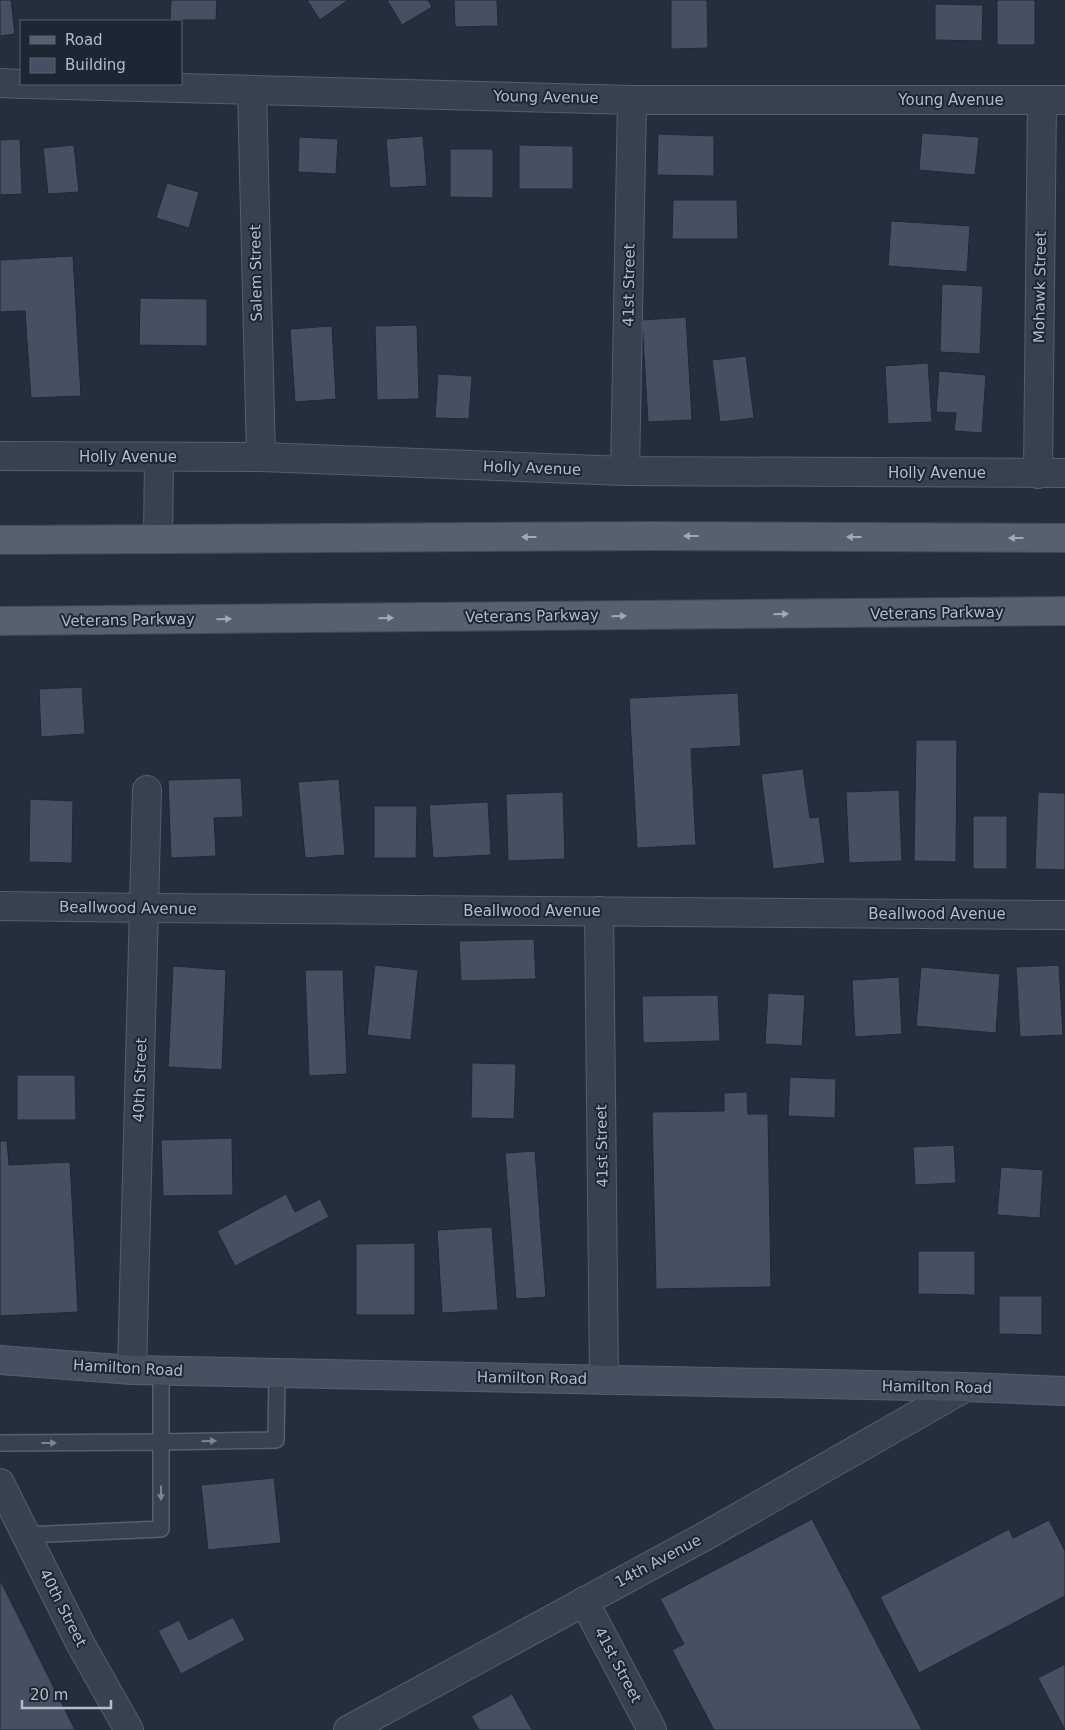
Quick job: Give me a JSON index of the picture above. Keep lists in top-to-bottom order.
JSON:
{
  "streets": {
    "main road": ["Veterans Parkway"],
    "street": [
      "Young Avenue",
      "Salem Street",
      "41st Street",
      "Mohawk Street",
      "Holly Avenue",
      "Beallwood Avenue",
      "40th Street",
      "Hamilton Road",
      "14th Avenue"
    ]
  },
  "crossings": [
    ["Young Avenue", "Salem Street"],
    ["Young Avenue", "41st Street"],
    ["Young Avenue", "Mohawk Street"],
    ["Salem Street", "Holly Avenue"],
    ["41st Street", "Holly Avenue"],
    ["41st Street", "Beallwood Avenue"],
    ["41st Street", "Hamilton Road"],
    ["41st Street", "14th Avenue"],
    ["Mohawk Street", "Holly Avenue"],
    ["Beallwood Avenue", "40th Street"],
    ["40th Street", "Hamilton Road"],
    ["Hamilton Road", "14th Avenue"]
  ],
  "legend": ["Road", "Building"],
  "scale_bar": "20 m"
}
